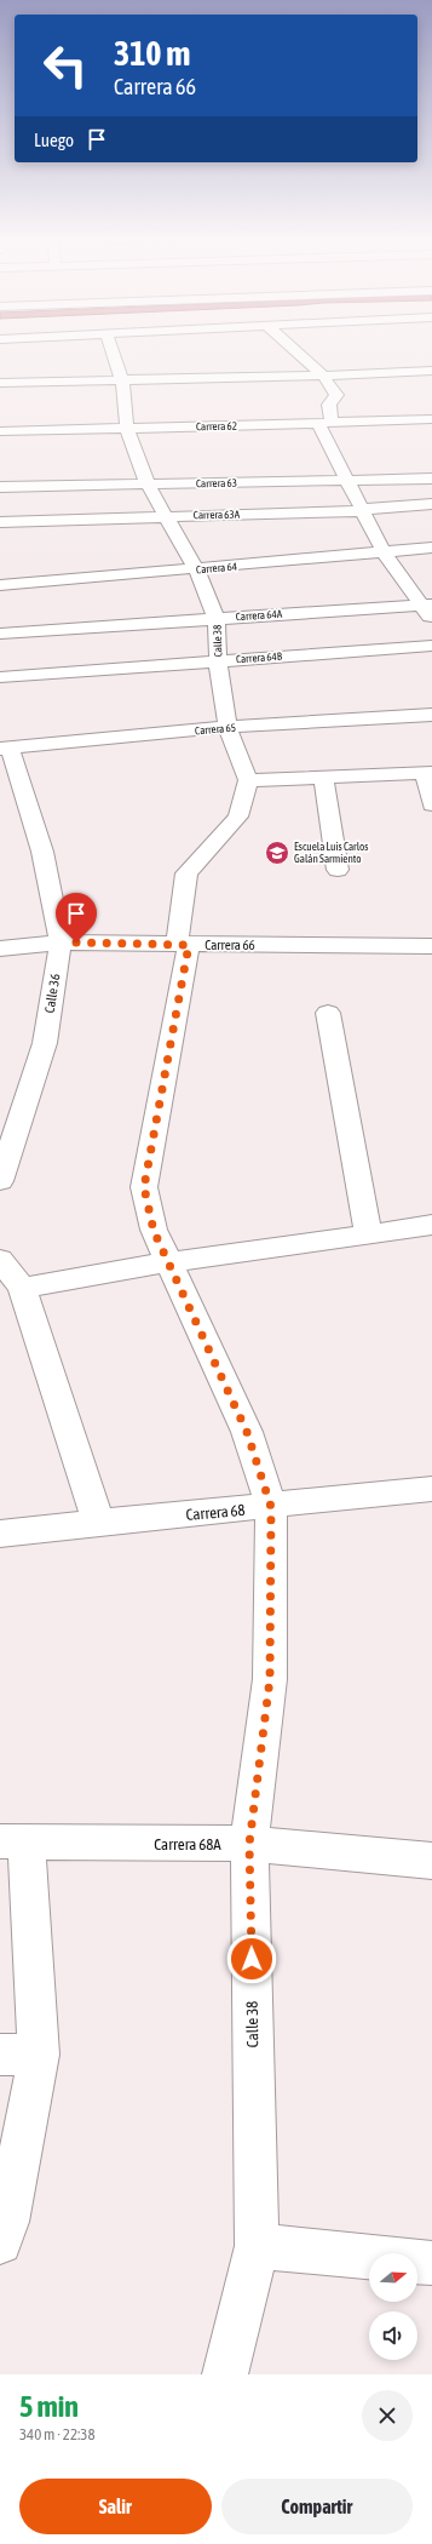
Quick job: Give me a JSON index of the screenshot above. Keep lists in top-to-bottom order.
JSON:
{
  "streets": {
    "street": [
      "Carrera 62",
      "Carrera 63",
      "Carrera 63A",
      "Carrera 64",
      "Carrera 64A",
      "Calle 38",
      "Carrera 64B",
      "Carrera 65",
      "Carrera 66",
      "Calle 36",
      "Carrera 68",
      "Carrera 68A"
    ]
  },
  "crossings": [
    ["Carrera 62", "Calle 38"],
    ["Carrera 63", "Calle 38"],
    ["Carrera 63A", "Calle 38"],
    ["Carrera 64", "Calle 38"],
    ["Carrera 64A", "Calle 38"],
    ["Calle 38", "Carrera 64B"],
    ["Calle 38", "Carrera 65"],
    ["Calle 38", "Carrera 66"],
    ["Calle 38", "Carrera 68"],
    ["Calle 38", "Carrera 68A"],
    ["Carrera 65", "Calle 36"],
    ["Carrera 66", "Calle 36"]
  ],
  "places": {
    "school or university": ["Escuela Luis Carlos Galán Sarmiento"]
  },
  "north": "right",
  "page": {
    "turn": ["310 m", "Carrera 66"],
    "then": "Luego",
    "heading": ["5 min", "340 m · 22:38"],
    "buttons": ["Salir", "Compartir"]
  }
}
